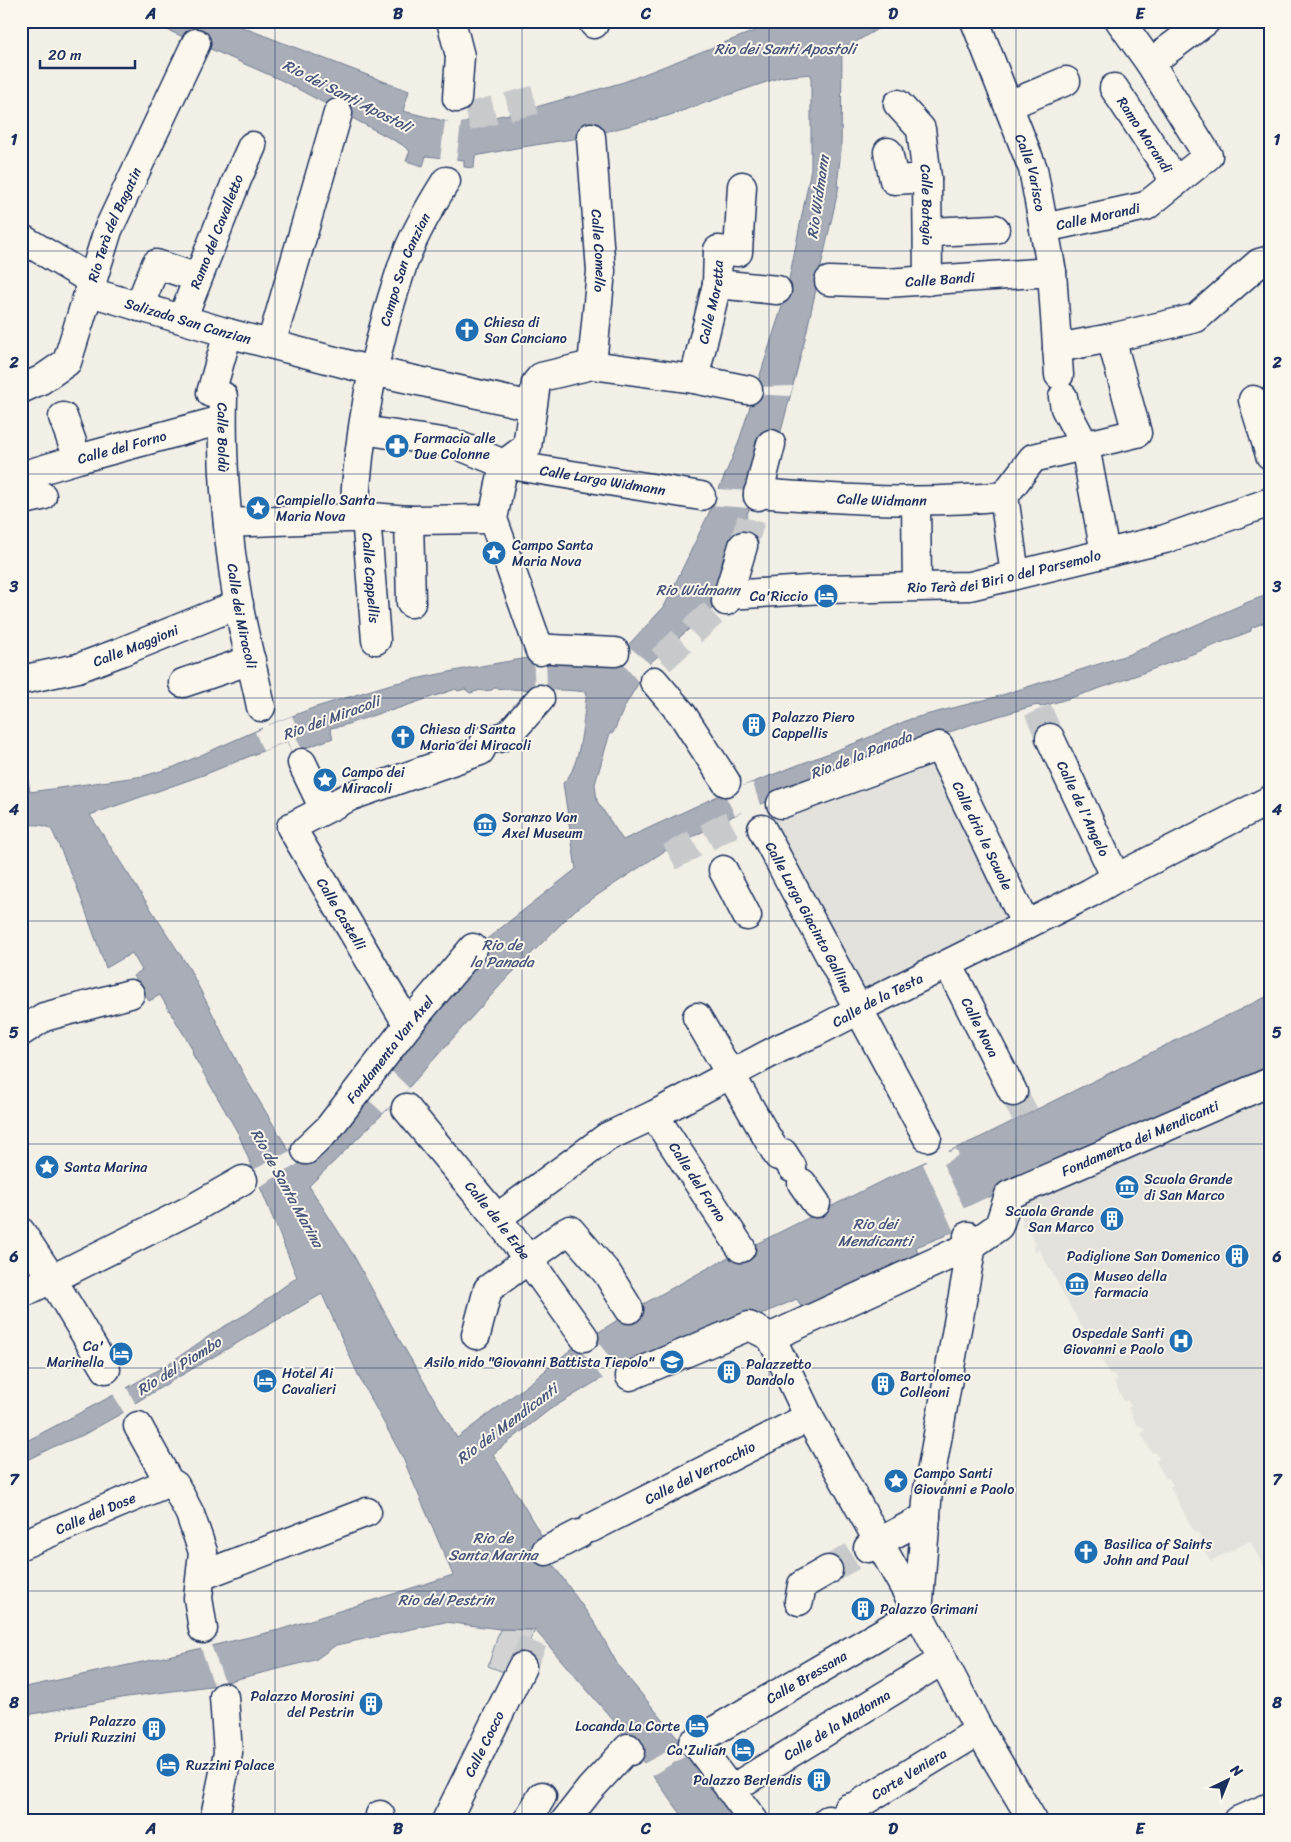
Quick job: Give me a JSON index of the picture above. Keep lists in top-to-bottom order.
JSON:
{
  "streets": {
    "street": [
      "Ramo Morandi",
      "Calle Varisco",
      "Calle Batagia",
      "Calle Morandi",
      "Rio Terà del Bagatin",
      "Ramo del Cavalletto",
      "Calle Comello",
      "Campo San Canzian",
      "Calle Bandi",
      "Calle Moretta",
      "Salizada San Canzian",
      "Calle Boldù",
      "Calle del Forno",
      "Calle Larga Widmann",
      "Calle Widmann",
      "Rio Terà dei Biri o del Parsemolo",
      "Calle Cappellis",
      "Calle dei Miracoli",
      "Calle Maggioni",
      "Calle de l'Angelo",
      "Calle drio le Scuole",
      "Calle Castelli",
      "Calle Larga Giacinto Gallina",
      "Calle de la Testa",
      "Calle Nova",
      "Fondamenta Van Axel",
      "Fondamenta dei Mendicanti",
      "Calle de le Erbe",
      "Calle del Verrocchio",
      "Calle del Dose",
      "Calle Bressana",
      "Calle de la Madonna",
      "Calle Cocco",
      "Corte Veniera"
    ]
  },
  "crossings": [
    ["Ramo Morandi", "Calle Morandi"],
    ["Calle Varisco", "Calle Morandi"],
    ["Calle Varisco", "Calle Bandi"],
    ["Calle Varisco", "Rio Terà dei Biri o del Parsemolo"],
    ["Calle Batagia", "Calle Bandi"],
    ["Rio Terà del Bagatin", "Salizada San Canzian"],
    ["Ramo del Cavalletto", "Salizada San Canzian"],
    ["Campo San Canzian", "Salizada San Canzian"],
    ["Campo San Canzian", "Calle Cappellis"],
    ["Salizada San Canzian", "Calle Boldù"],
    ["Calle Boldù", "Calle del Forno"],
    ["Calle Boldù", "Calle dei Miracoli"],
    ["Calle del Forno", "Calle de la Testa"],
    ["Calle dei Miracoli", "Calle Maggioni"],
    ["Calle de l'Angelo", "Calle de la Testa"],
    ["Calle drio le Scuole", "Calle de la Testa"],
    ["Calle Castelli", "Fondamenta Van Axel"],
    ["Calle Larga Giacinto Gallina", "Calle de la Testa"],
    ["Calle de la Testa", "Calle Nova"],
    ["Calle de la Testa", "Calle de le Erbe"],
    ["Calle Bressana", "Calle de la Madonna"]
  ],
  "water": [
    "Rio dei Santi Apostoli",
    "Rio Widmann",
    "Rio dei Miracoli",
    "Rio de la Panada",
    "Rio de Santa Marina",
    "Rio dei Mendicanti",
    "Rio del Piombo",
    "Rio del Pestrin"
  ],
  "places": {
    "church": ["Chiesa di San Canciano", "Chiesa di Santa Maria dei Miracoli", "Basilica of Saints John and Paul"],
    "pharmacy": ["Farmacia alle Due Colonne"],
    "place": [
      "Campiello Santa Maria Nova",
      "Campo Santa Maria Nova",
      "Campo dei Miracoli",
      "Santa Marina",
      "Campo Santi Giovanni e Paolo"
    ],
    "hotel": [
      "Ca'Riccio",
      "Ca' Marinella",
      "Hotel Ai Cavalieri",
      "Locanda La Corte",
      "Ca'Zulian",
      "Ruzzini Palace"
    ],
    "building": [
      "Palazzo Piero Cappellis",
      "Scuola Grande San Marco",
      "Padiglione San Domenico",
      "Palazzetto Dandolo",
      "Bartolomeo Colleoni",
      "Palazzo Grimani",
      "Palazzo Morosini del Pestrin",
      "Palazzo Priuli Ruzzini",
      "Palazzo Berlendis"
    ],
    "museum": ["Soranzo Van Axel Museum", "Scuola Grande di San Marco", "Museo della farmacia"],
    "hospital": ["Ospedale Santi Giovanni e Paolo"],
    "school or university": ["Asilo nido \"Giovanni Battista Tiepolo\""]
  },
  "scale_bar": "20 m",
  "north": "top right",
  "grid": {
    "columns": [
      "A",
      "B",
      "C",
      "D",
      "E"
    ],
    "rows": [
      "1",
      "2",
      "3",
      "4",
      "5",
      "6",
      "7",
      "8"
    ]
  }
}
